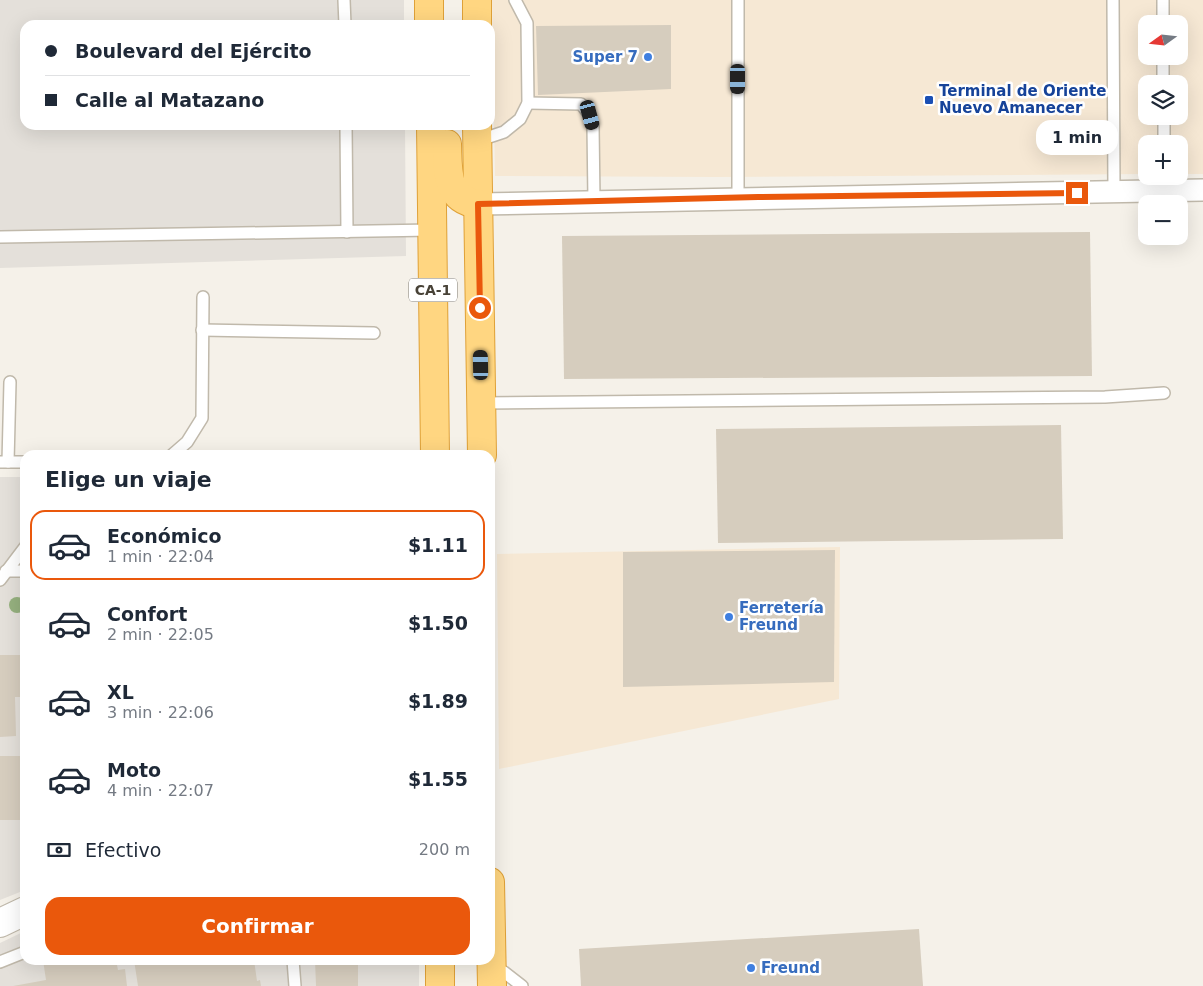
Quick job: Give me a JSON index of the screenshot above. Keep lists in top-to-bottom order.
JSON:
{
  "streets": {
    "highway": ["CA-1"]
  },
  "places": {
    "other": ["Super 7", "Ferretería Freund", "Freund"],
    "transit": ["Terminal de Oriente Nuevo Amanecer"]
  },
  "north": "left",
  "page": {
    "map_buttons": ["+", "−"],
    "banner": ["Boulevard del Ejército", "Calle al Matazano"],
    "bubble": "1 min",
    "heading": "Elige un viaje",
    "list": [
      {
        "name": "Económico",
        "note": "1 min · 22:04",
        "value": "$1.11"
      },
      {
        "name": "Confort",
        "note": "2 min · 22:05",
        "value": "$1.50"
      },
      {
        "name": "XL",
        "note": "3 min · 22:06",
        "value": "$1.89"
      },
      {
        "name": "Moto",
        "note": "4 min · 22:07",
        "value": "$1.55"
      }
    ],
    "pay": ["Efectivo", "200 m"],
    "buttons": "Confirmar"
  }
}
